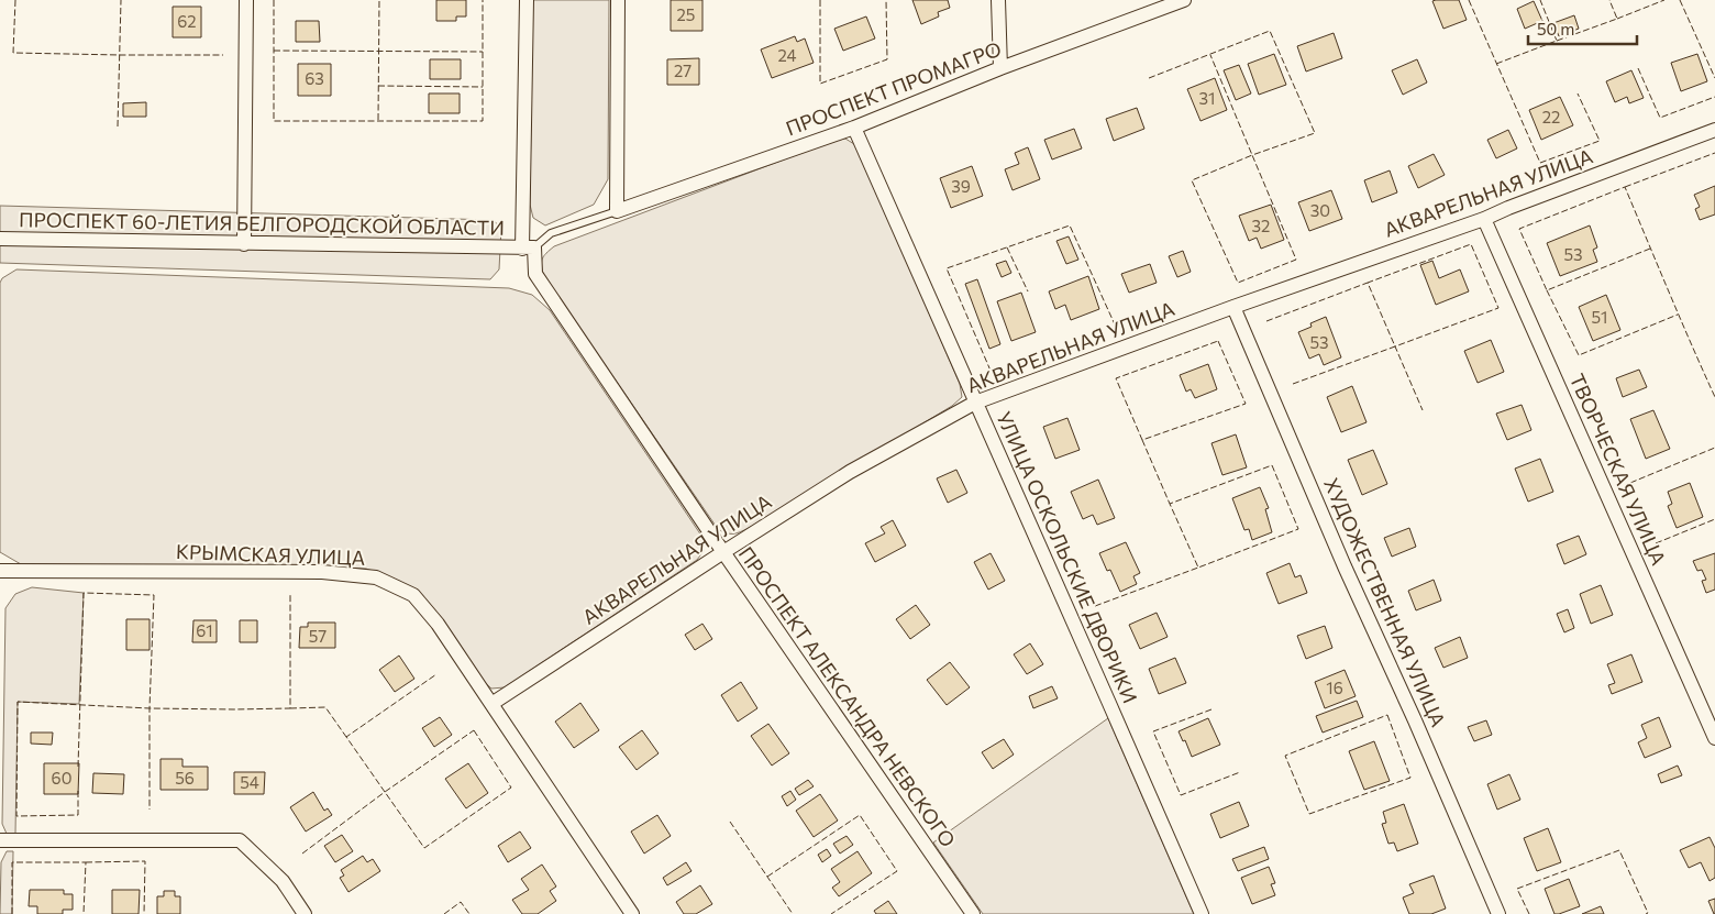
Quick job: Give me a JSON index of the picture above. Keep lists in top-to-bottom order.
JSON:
{
  "streets": {
    "street": [
      "ПРОСПЕКТ ПРОМАГРО",
      "АКВАРЕЛЬНАЯ УЛИЦА",
      "ПРОСПЕКТ 60-ЛЕТИЯ БЕЛГОРОДСКОЙ ОБЛАСТИ",
      "ТВОРЧЕСКАЯ УЛИЦА",
      "КРЫМСКАЯ УЛИЦА",
      "УЛИЦА ОСКОЛЬСКИЕ ДВОРИКИ",
      "ХУДОЖЕСТВЕННАЯ УЛИЦА",
      "ПРОСПЕКТ АЛЕКСАНДРА НЕВСКОГО"
    ]
  },
  "crossings": [
    ["ПРОСПЕКТ ПРОМАГРО", "УЛИЦА ОСКОЛЬСКИЕ ДВОРИКИ"],
    ["АКВАРЕЛЬНАЯ УЛИЦА", "ТВОРЧЕСКАЯ УЛИЦА"],
    ["АКВАРЕЛЬНАЯ УЛИЦА", "КРЫМСКАЯ УЛИЦА"],
    ["АКВАРЕЛЬНАЯ УЛИЦА", "УЛИЦА ОСКОЛЬСКИЕ ДВОРИКИ"],
    ["АКВАРЕЛЬНАЯ УЛИЦА", "ХУДОЖЕСТВЕННАЯ УЛИЦА"],
    ["АКВАРЕЛЬНАЯ УЛИЦА", "ПРОСПЕКТ АЛЕКСАНДРА НЕВСКОГО"],
    ["ПРОСПЕКТ 60-ЛЕТИЯ БЕЛГОРОДСКОЙ ОБЛАСТИ", "ПРОСПЕКТ АЛЕКСАНДРА НЕВСКОГО"]
  ],
  "house_numbers": [
    "25",
    "62",
    "24",
    "27",
    "63",
    "31",
    "22",
    "39",
    "30",
    "32",
    "53",
    "51",
    "53",
    "61",
    "57",
    "16",
    "60",
    "56",
    "54"
  ],
  "scale_bar": "50 m"
}
